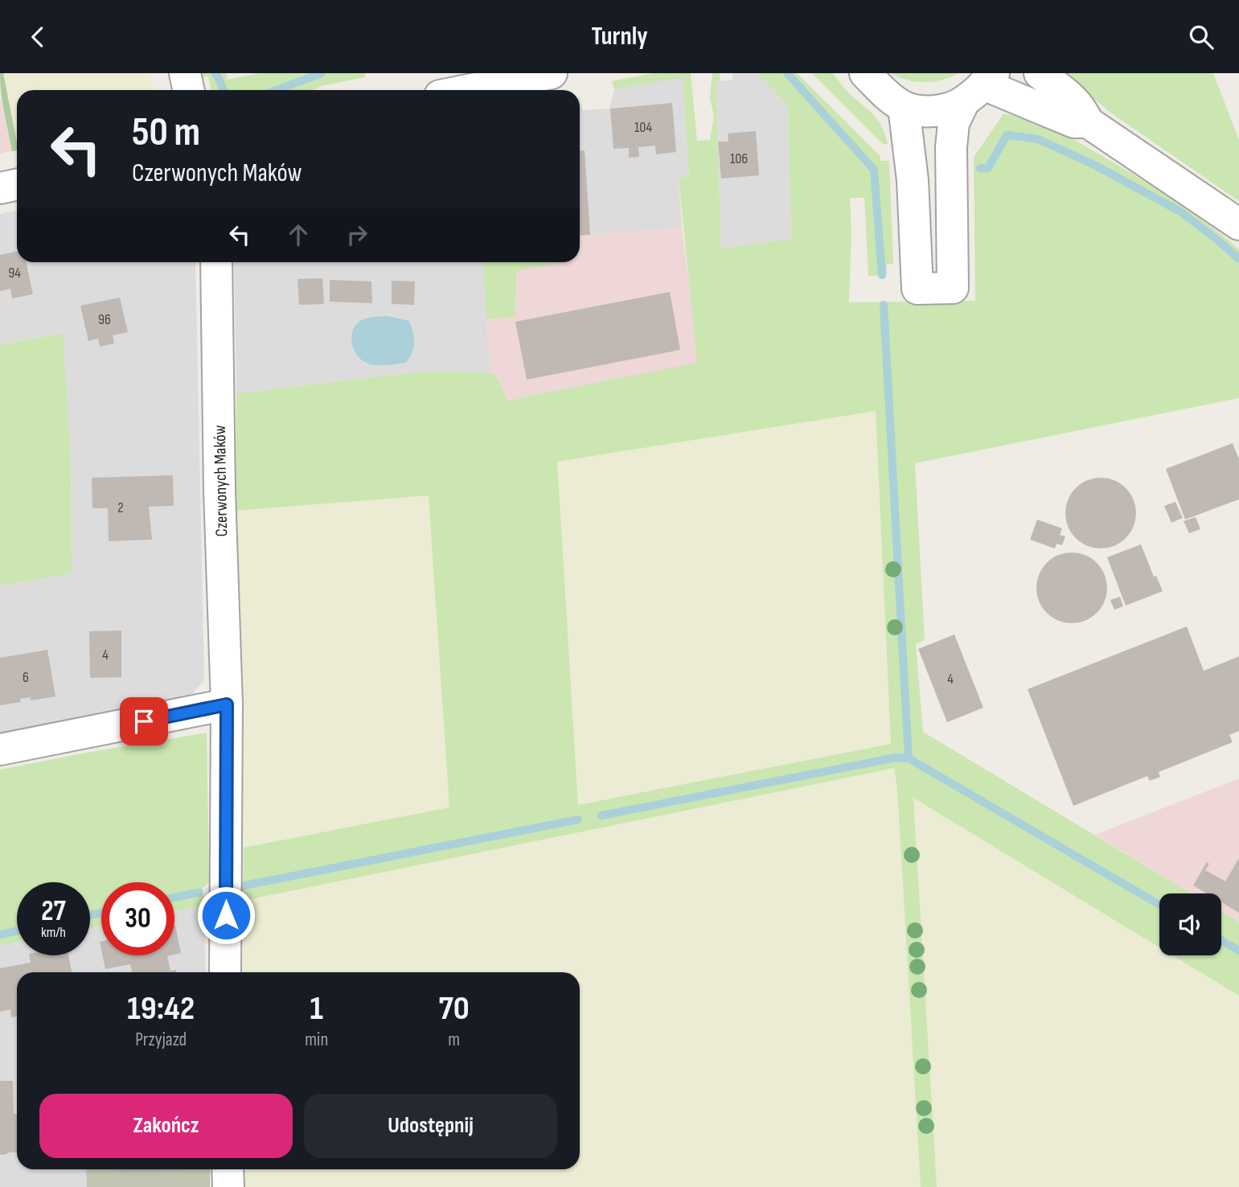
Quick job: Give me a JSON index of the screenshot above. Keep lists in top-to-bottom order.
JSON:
{
  "streets": {
    "street": ["Czerwonych Maków"]
  },
  "house_numbers": [
    "104",
    "106",
    "94",
    "96",
    "2",
    "4",
    "6",
    "4"
  ],
  "page": {
    "header": "Turnly",
    "turn": ["50 m", "Czerwonych Maków"],
    "speed": "27 km/h",
    "limit": "30",
    "eta": [
      "19:42",
      "Przyjazd",
      "1",
      "min",
      "70",
      "m"
    ],
    "buttons": ["Zakończ", "Udostępnij"]
  }
}
